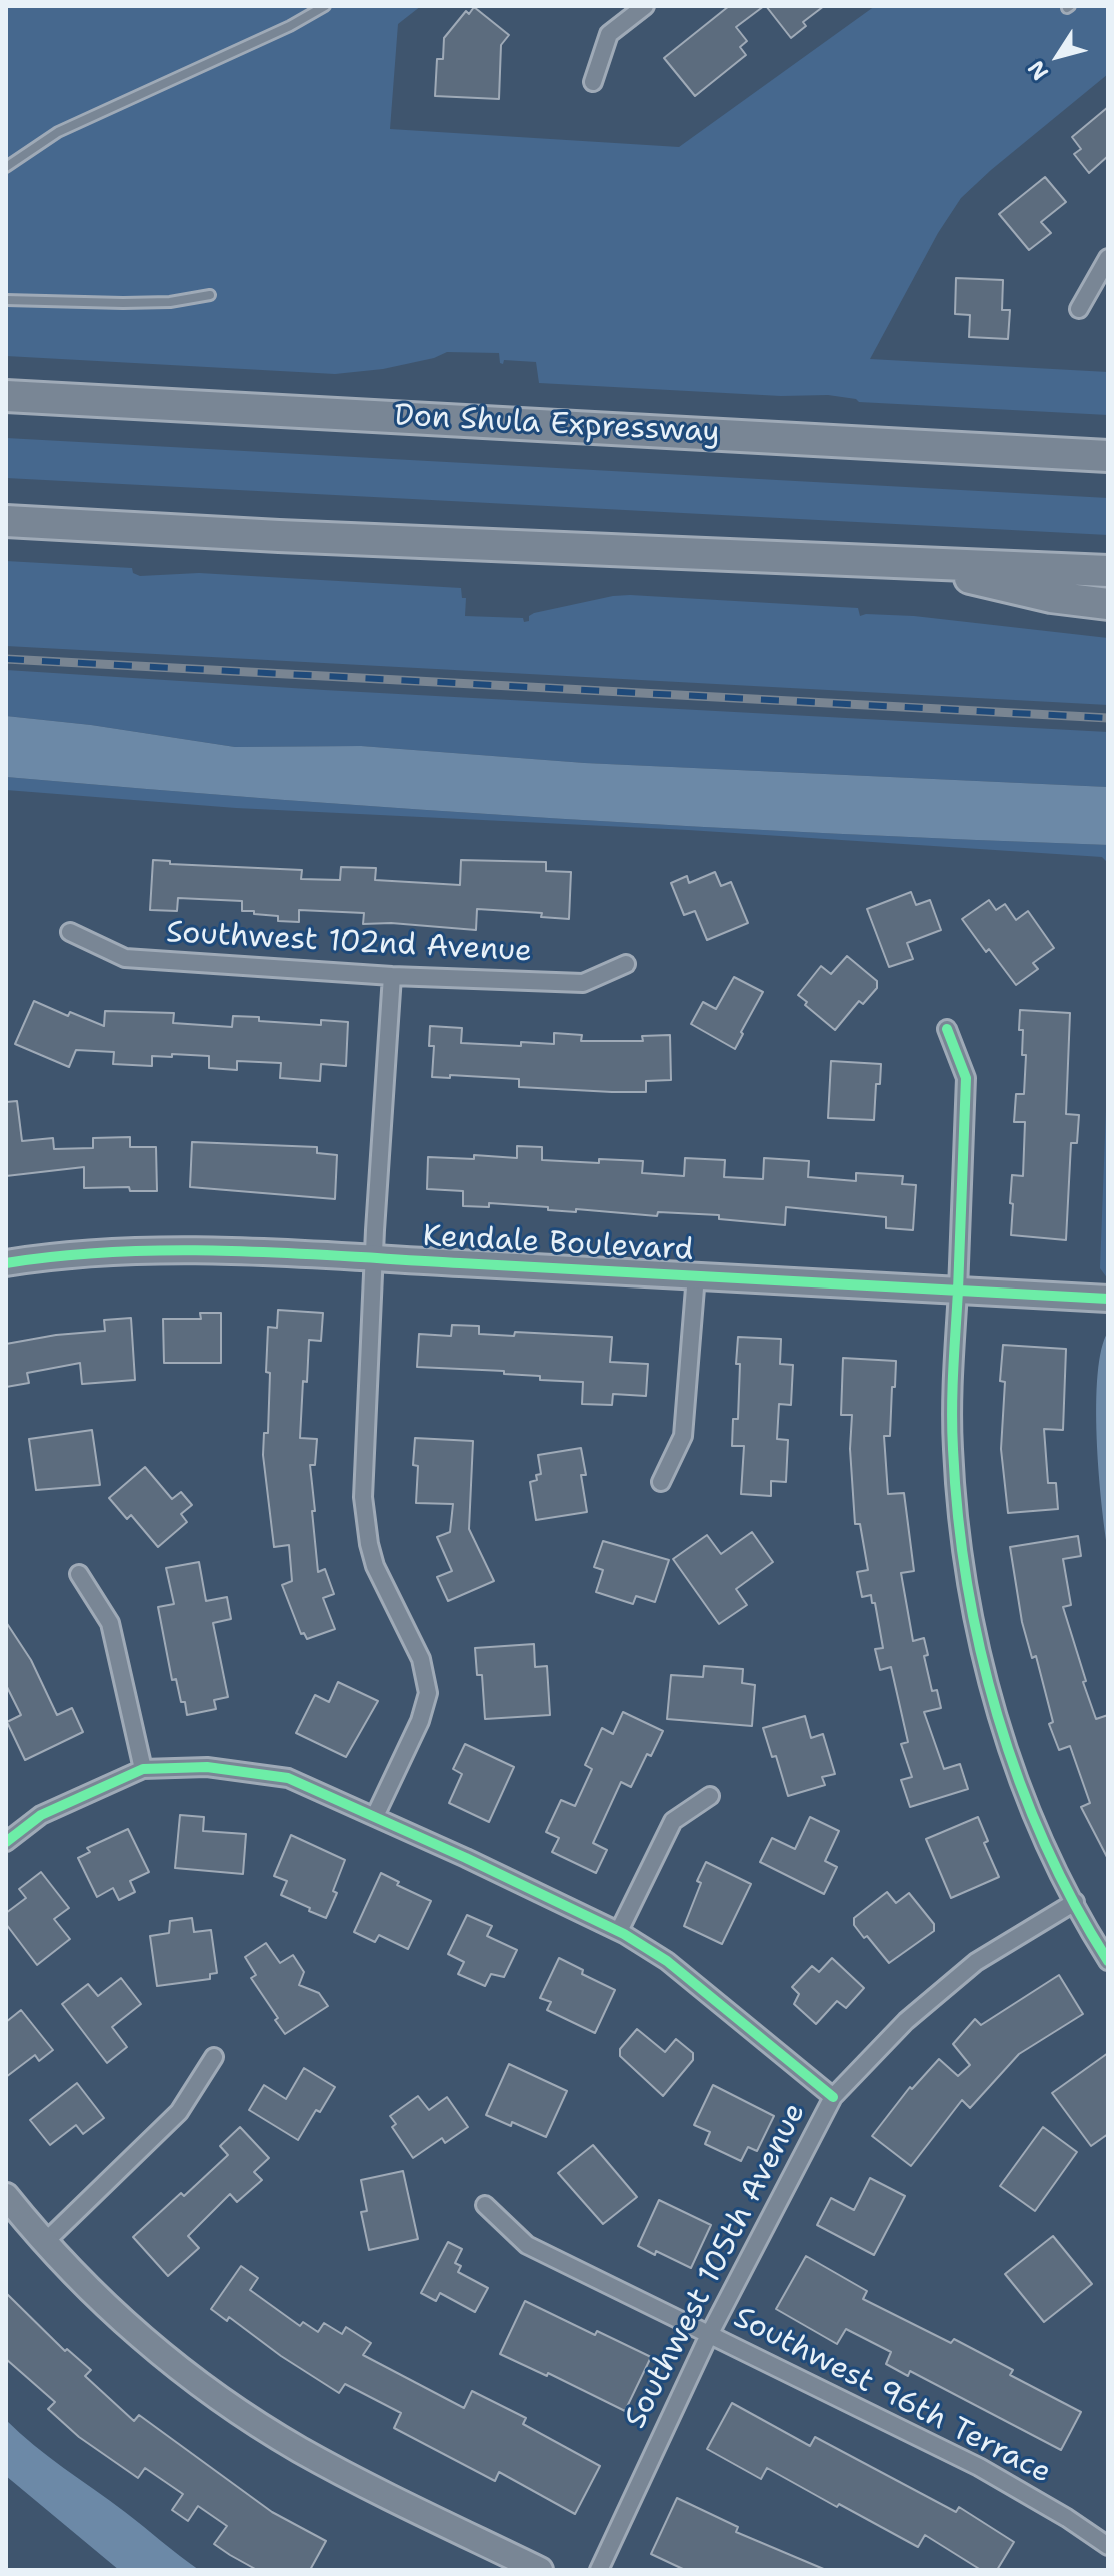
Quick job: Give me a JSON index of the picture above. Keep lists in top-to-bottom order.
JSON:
{
  "streets": {
    "highway": ["Don Shula Expressway"],
    "street": [
      "Southwest 102nd Avenue",
      "Kendale Boulevard",
      "Southwest 105th Avenue",
      "Southwest 96th Terrace"
    ]
  },
  "crossings": [
    ["Southwest 105th Avenue", "Southwest 96th Terrace"]
  ],
  "north": "bottom left"
}
